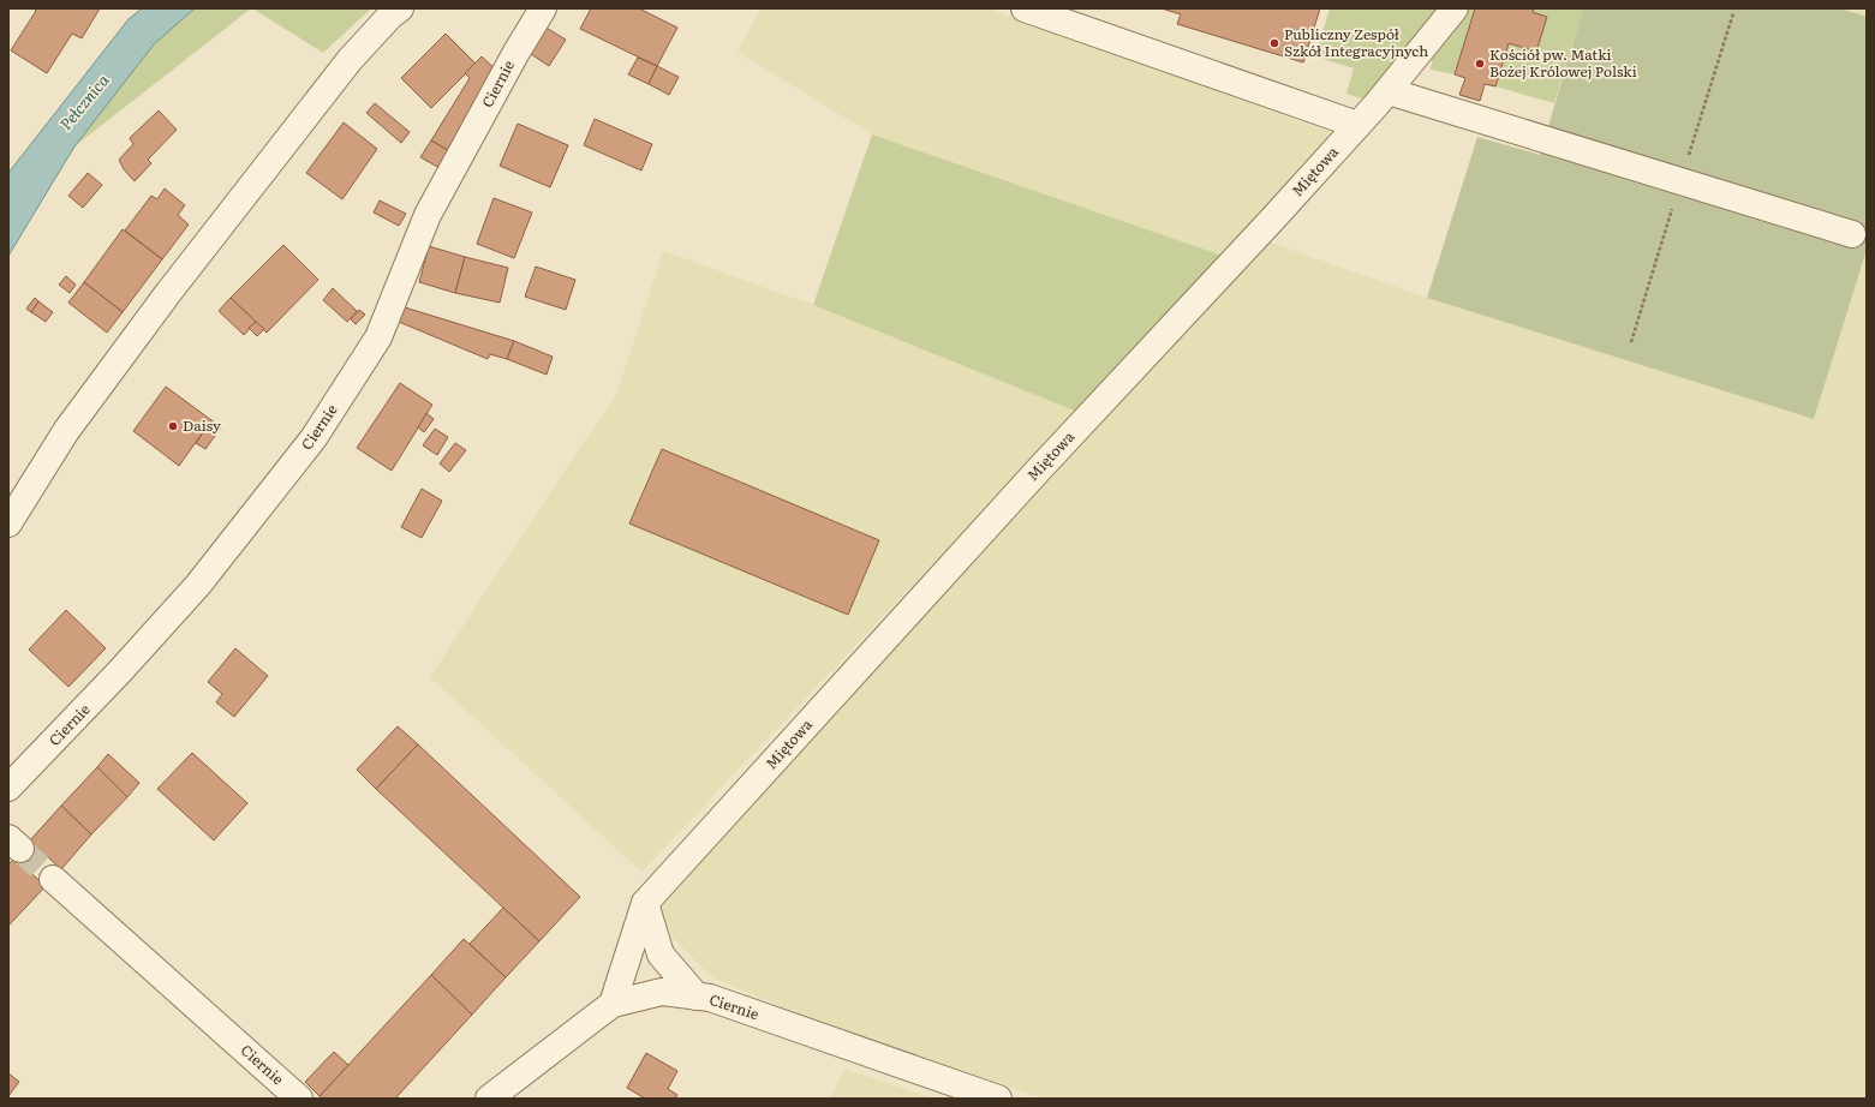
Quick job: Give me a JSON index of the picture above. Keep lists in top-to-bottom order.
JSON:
{
  "streets": {
    "street": ["Ciernie", "Miętowa"]
  },
  "crossings": [
    ["Ciernie", "Miętowa"]
  ],
  "water": ["Pełcznica"],
  "places": ["Publiczny Zespół Szkół Integracyjnych", "Kościół pw. Matki Bożej Królowej Polski", "Daisy"]
}
